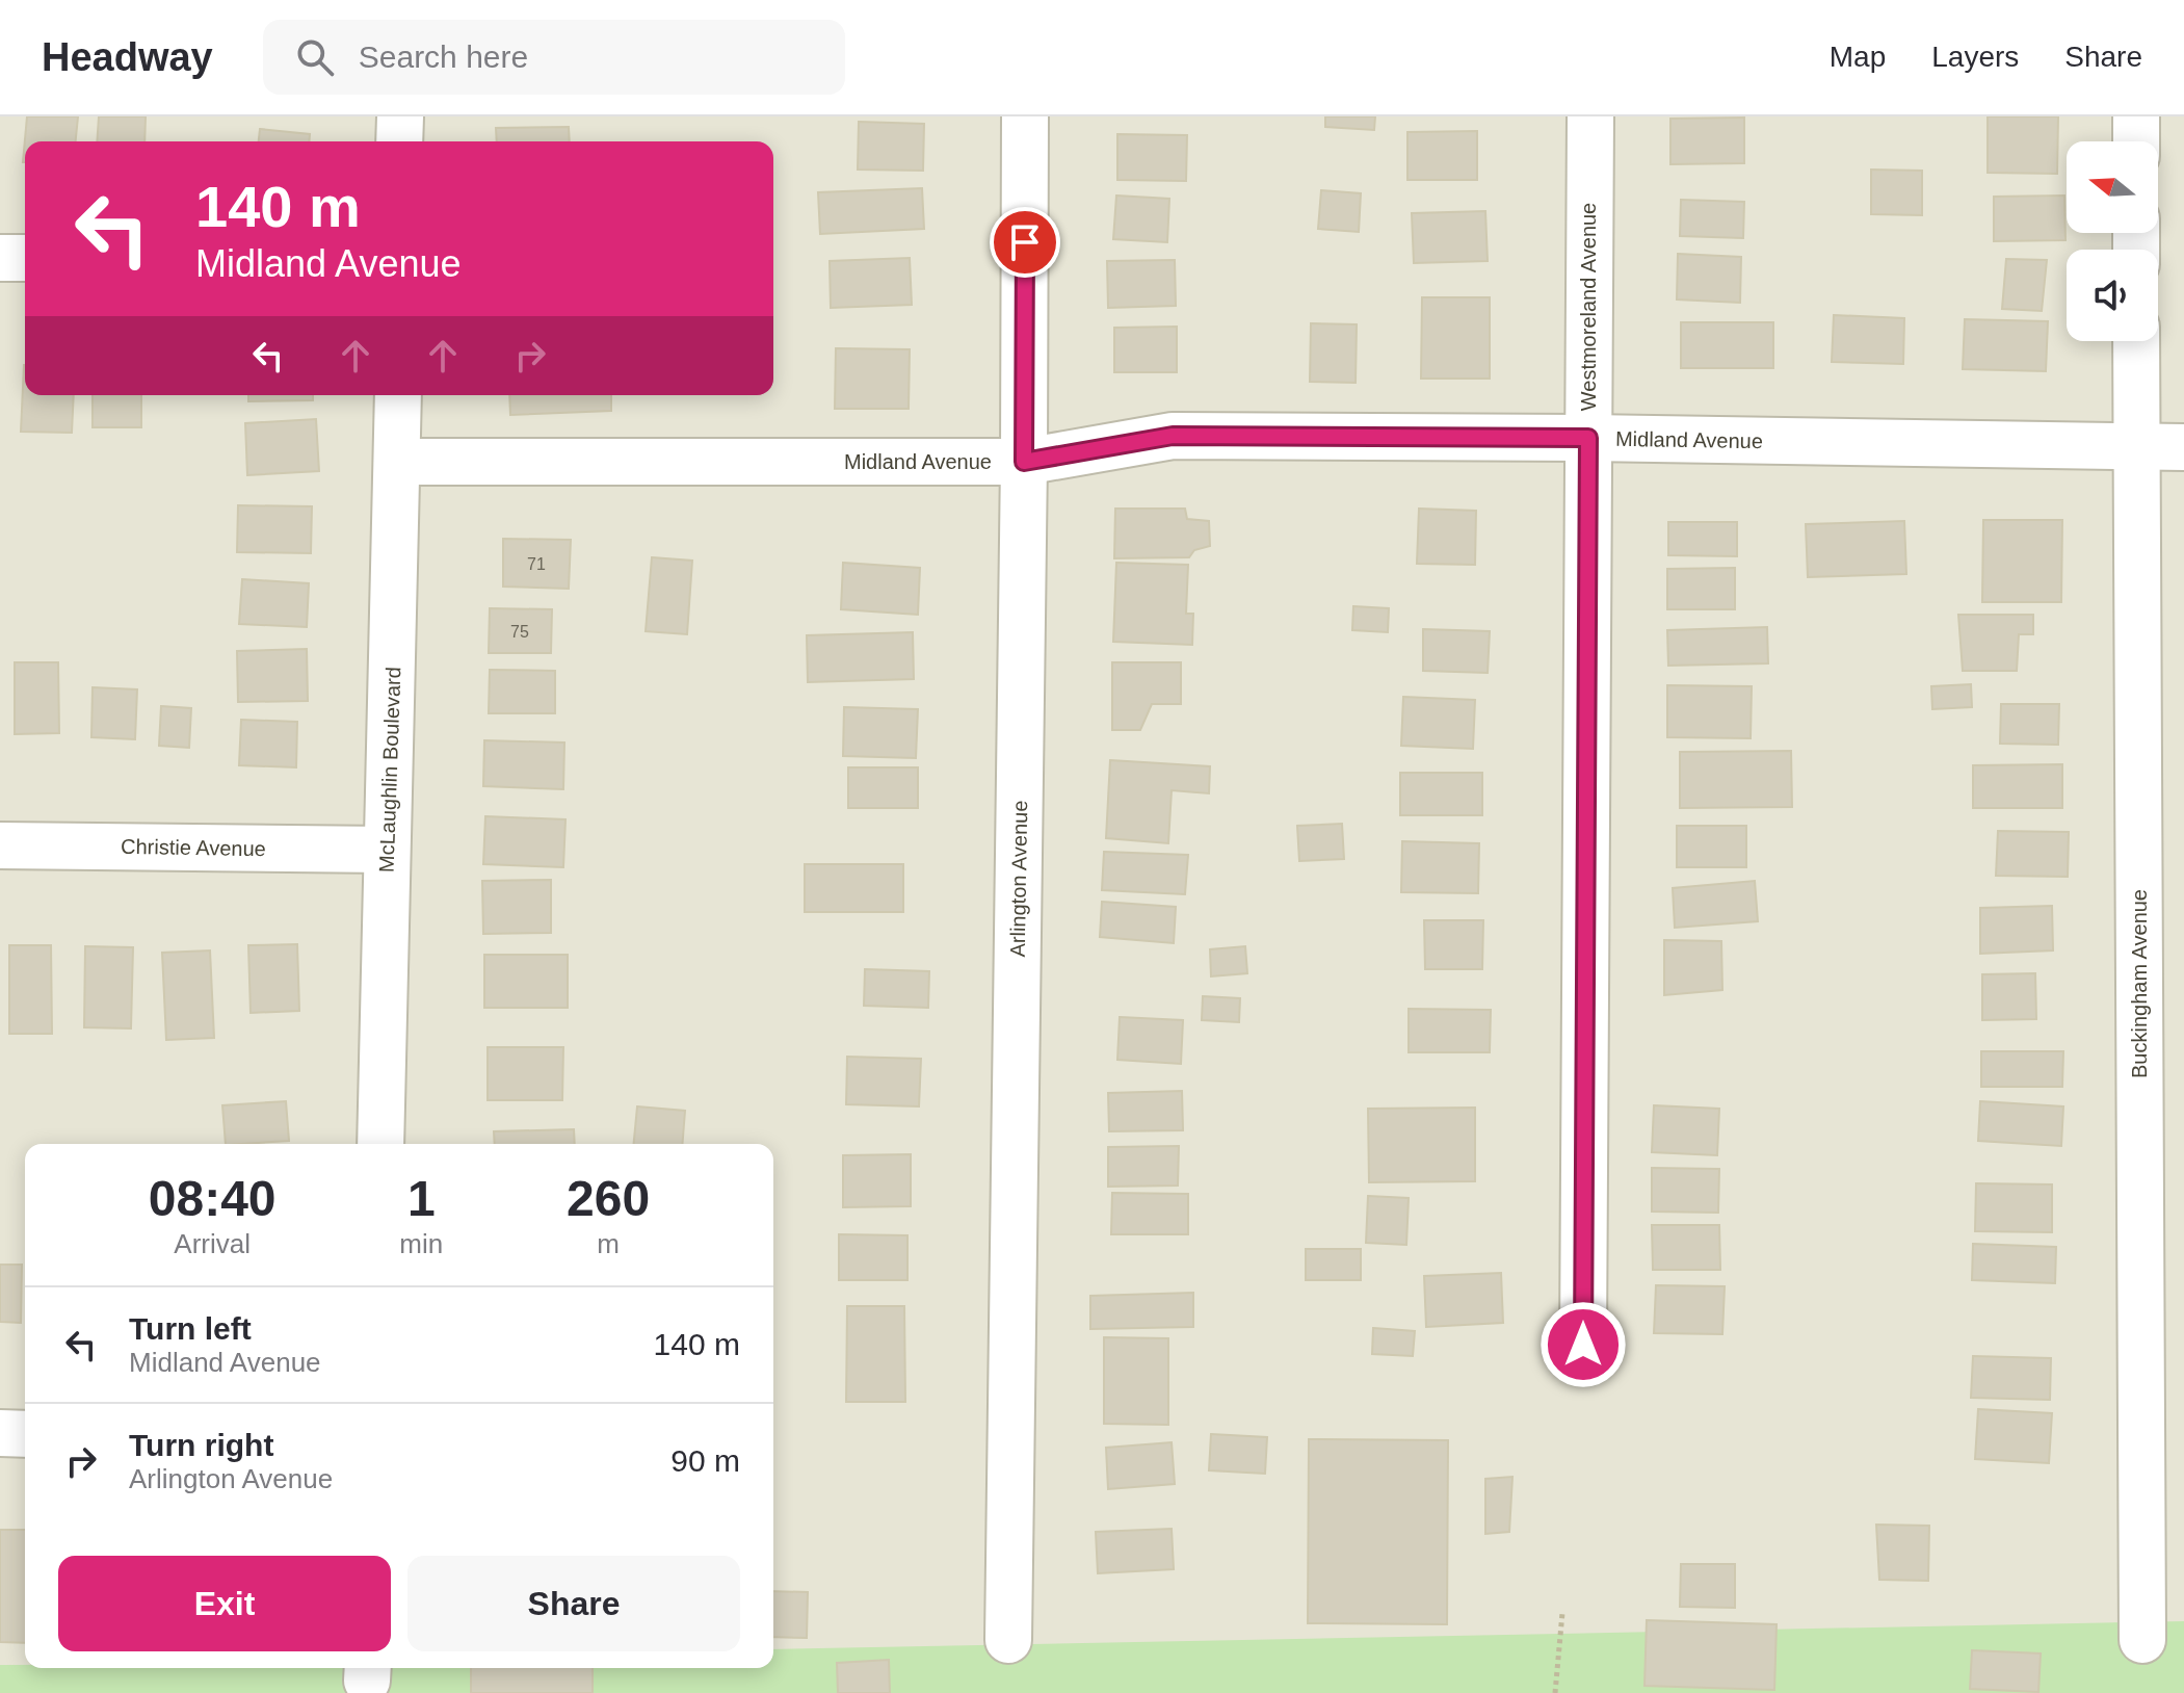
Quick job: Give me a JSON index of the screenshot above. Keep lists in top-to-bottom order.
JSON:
{
  "streets": {
    "street": [
      "Westmoreland Avenue",
      "Midland Avenue",
      "McLaughlin Boulevard",
      "Christie Avenue",
      "Arlington Avenue",
      "Buckingham Avenue"
    ]
  },
  "crossings": [
    ["Westmoreland Avenue", "Midland Avenue"],
    ["Midland Avenue", "McLaughlin Boulevard"],
    ["Midland Avenue", "Arlington Avenue"],
    ["Midland Avenue", "Buckingham Avenue"],
    ["McLaughlin Boulevard", "Christie Avenue"]
  ],
  "house_numbers": ["71", "75"],
  "north": "left",
  "page": {
    "header": "Headway",
    "search": "Search here",
    "nav": ["Map", "Layers", "Share"],
    "turn": ["140 m", "Midland Avenue"],
    "eta": [
      "08:40",
      "Arrival",
      "1",
      "min",
      "260",
      "m"
    ],
    "list": [
      {
        "name": "Turn left",
        "note": "Midland Avenue",
        "value": "140 m"
      },
      {
        "name": "Turn right",
        "note": "Arlington Avenue",
        "value": "90 m"
      }
    ],
    "buttons": ["Exit", "Share"]
  }
}
